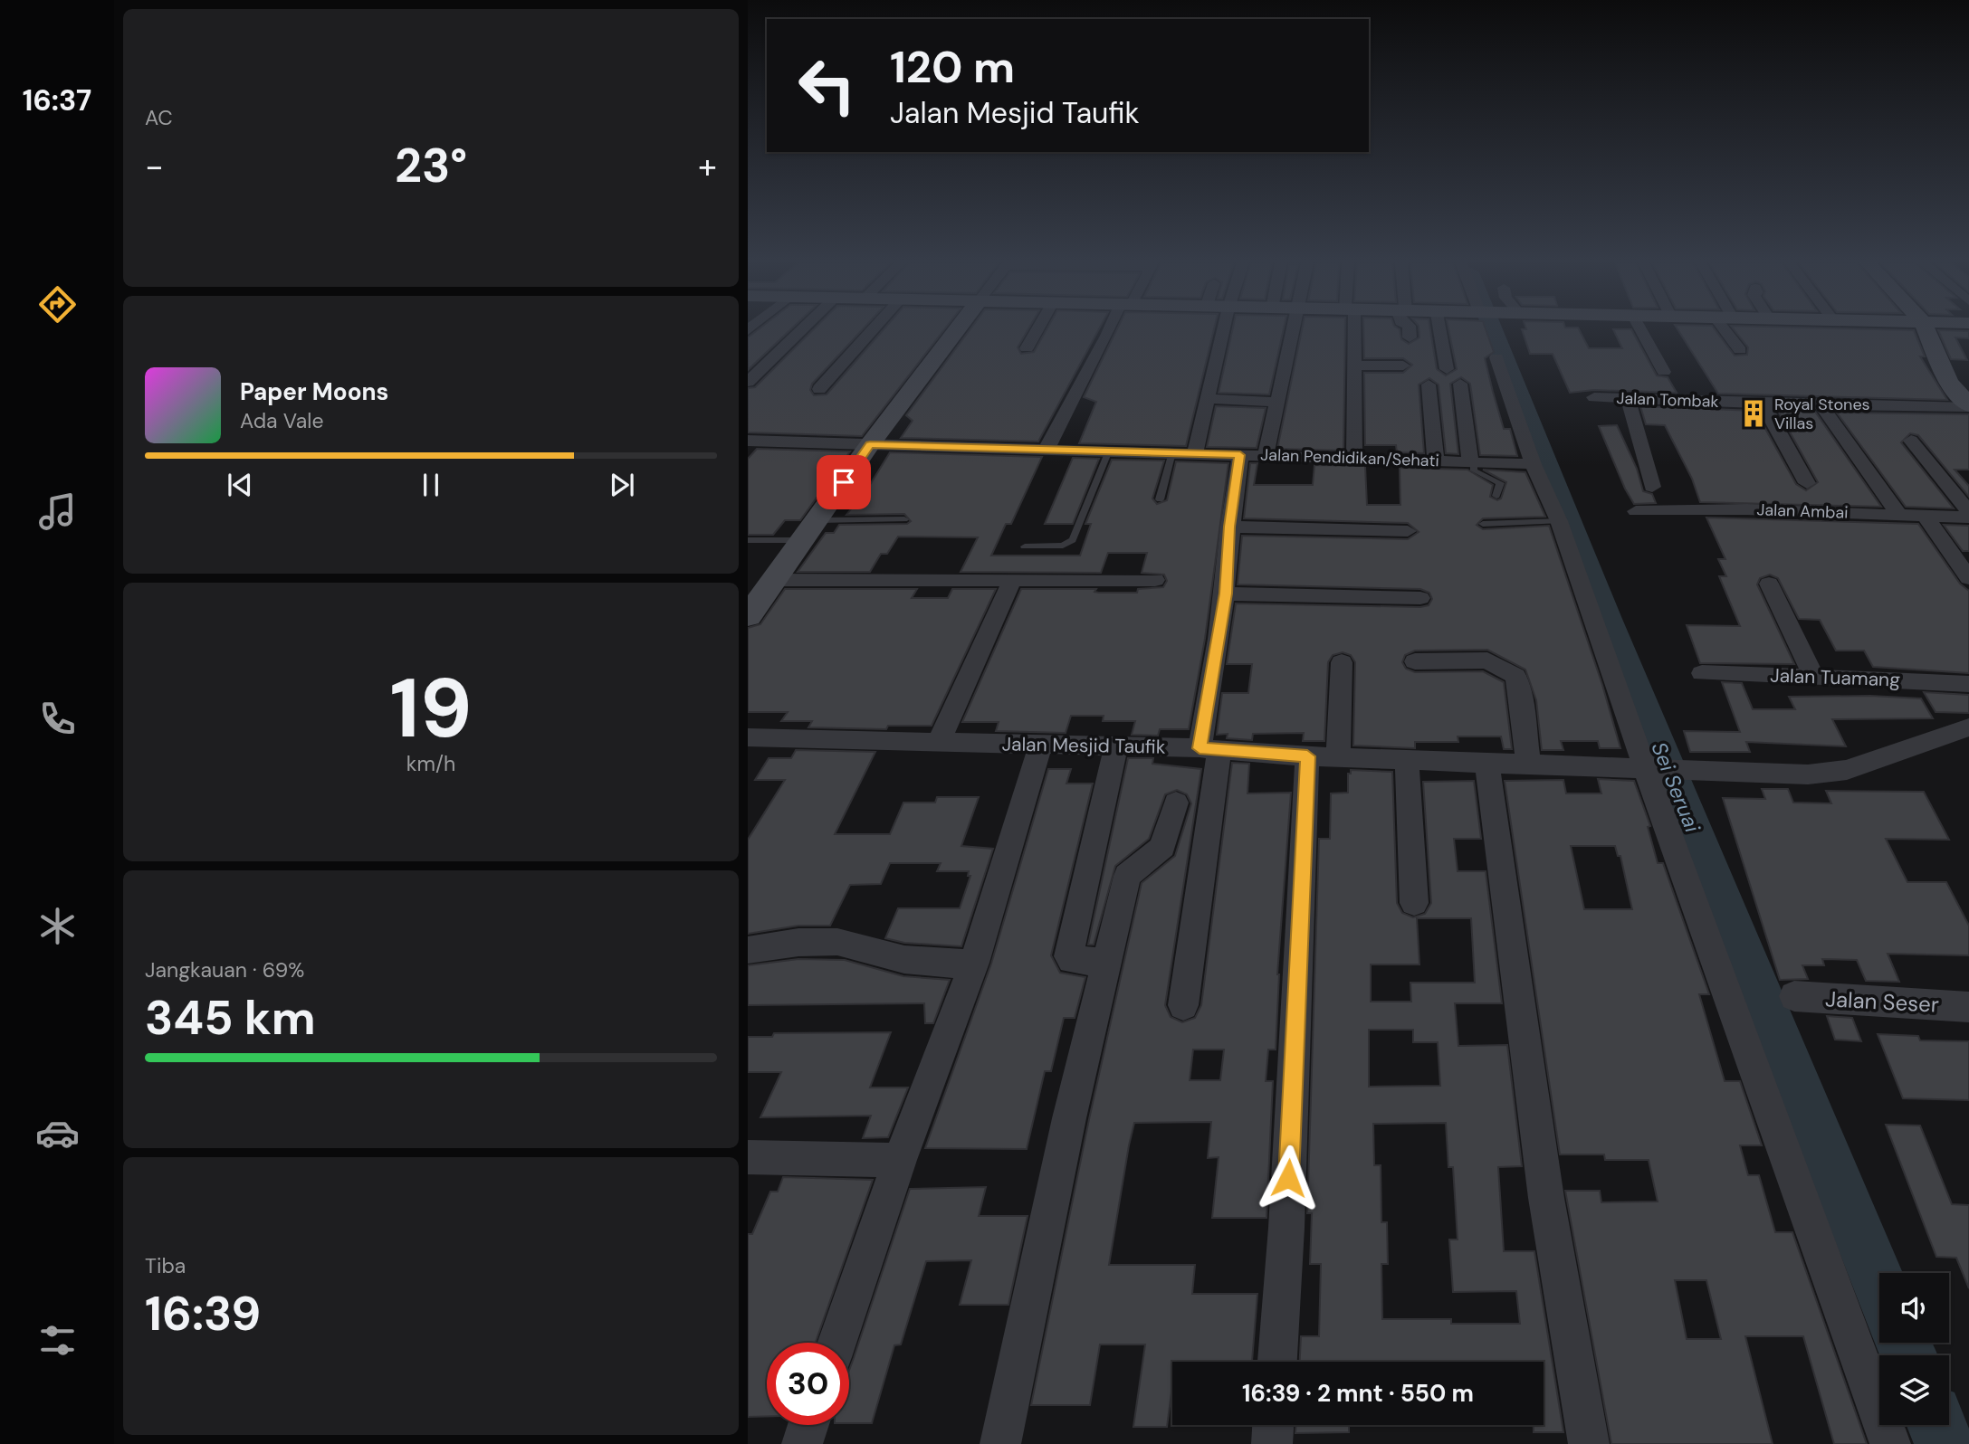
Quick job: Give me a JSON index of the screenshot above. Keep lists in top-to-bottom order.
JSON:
{
  "streets": {
    "street": [
      "Jalan Tombak",
      "Jalan Pendidikan/Sehati",
      "Jalan Ambai",
      "Jalan Tuamang",
      "Jalan Mesjid Taufik",
      "Jalan Seser"
    ]
  },
  "water": ["Sei Seruai"],
  "places": {
    "building": ["Royal Stones Villas"]
  },
  "page": {
    "tabs": "16:37",
    "tile": [
      "AC",
      ["19", "km/h"],
      ["Jangkauan · 69%", "345 km"],
      ["Tiba", "16:39"]
    ],
    "turn": ["120 m", "Jalan Mesjid Taufik"],
    "heat": ["−", "23°", "+"],
    "song": ["Paper Moons", "Ada Vale"],
    "limit": "30",
    "trip": "16:39 · 2 mnt · 550 m"
  }
}
